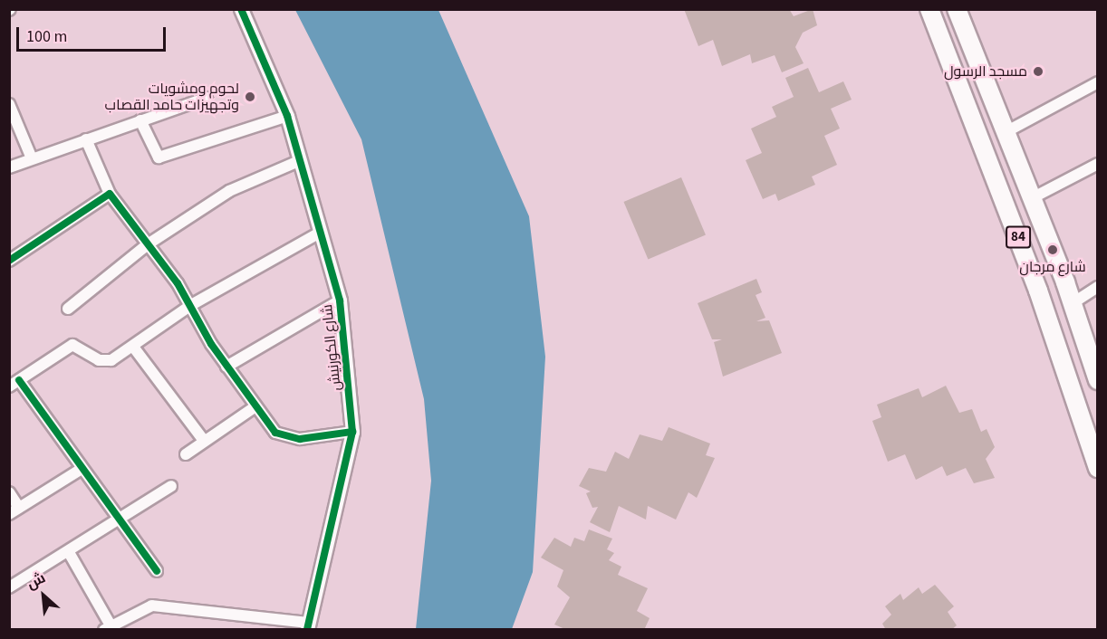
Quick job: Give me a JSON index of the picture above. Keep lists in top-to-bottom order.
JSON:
{
  "streets": {
    "main road": ["84"],
    "street": ["شارع الكورنيش"]
  },
  "places": ["مسجد الرسول", "لحوم ومشويات وتجهيزات حامد القصاب", "شارع مرجان"],
  "scale_bar": "100 m",
  "north": "top left"
}
